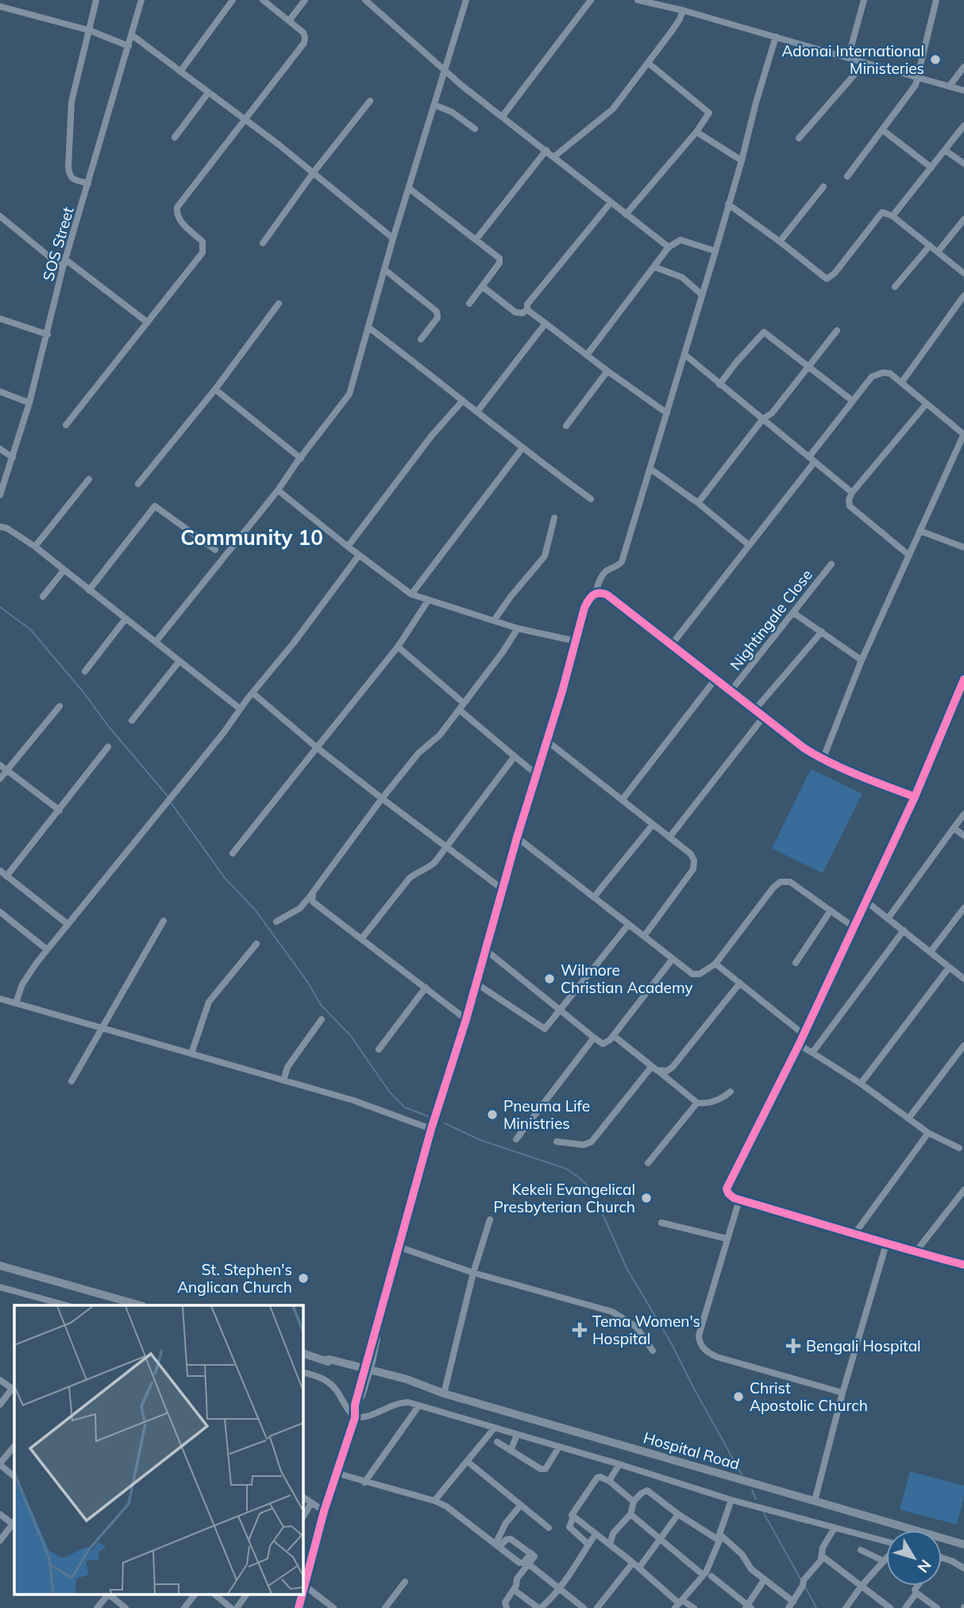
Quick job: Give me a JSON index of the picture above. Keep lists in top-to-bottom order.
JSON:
{
  "streets": {
    "main road": ["Hospital Road"],
    "street": ["SOS Street", "Nightingale Close"]
  },
  "districts": ["Community 10"],
  "places": {
    "other": [
      "Adonai International Ministeries",
      "Wilmore Christian Academy",
      "Pneuma Life Ministries",
      "Kekeli Evangelical Presbyterian Church",
      "St. Stephen's Anglican Church",
      "Christ Apostolic Church"
    ],
    "health": ["Tema Women's Hospital", "Bengali Hospital"]
  },
  "north": "bottom right"
}
